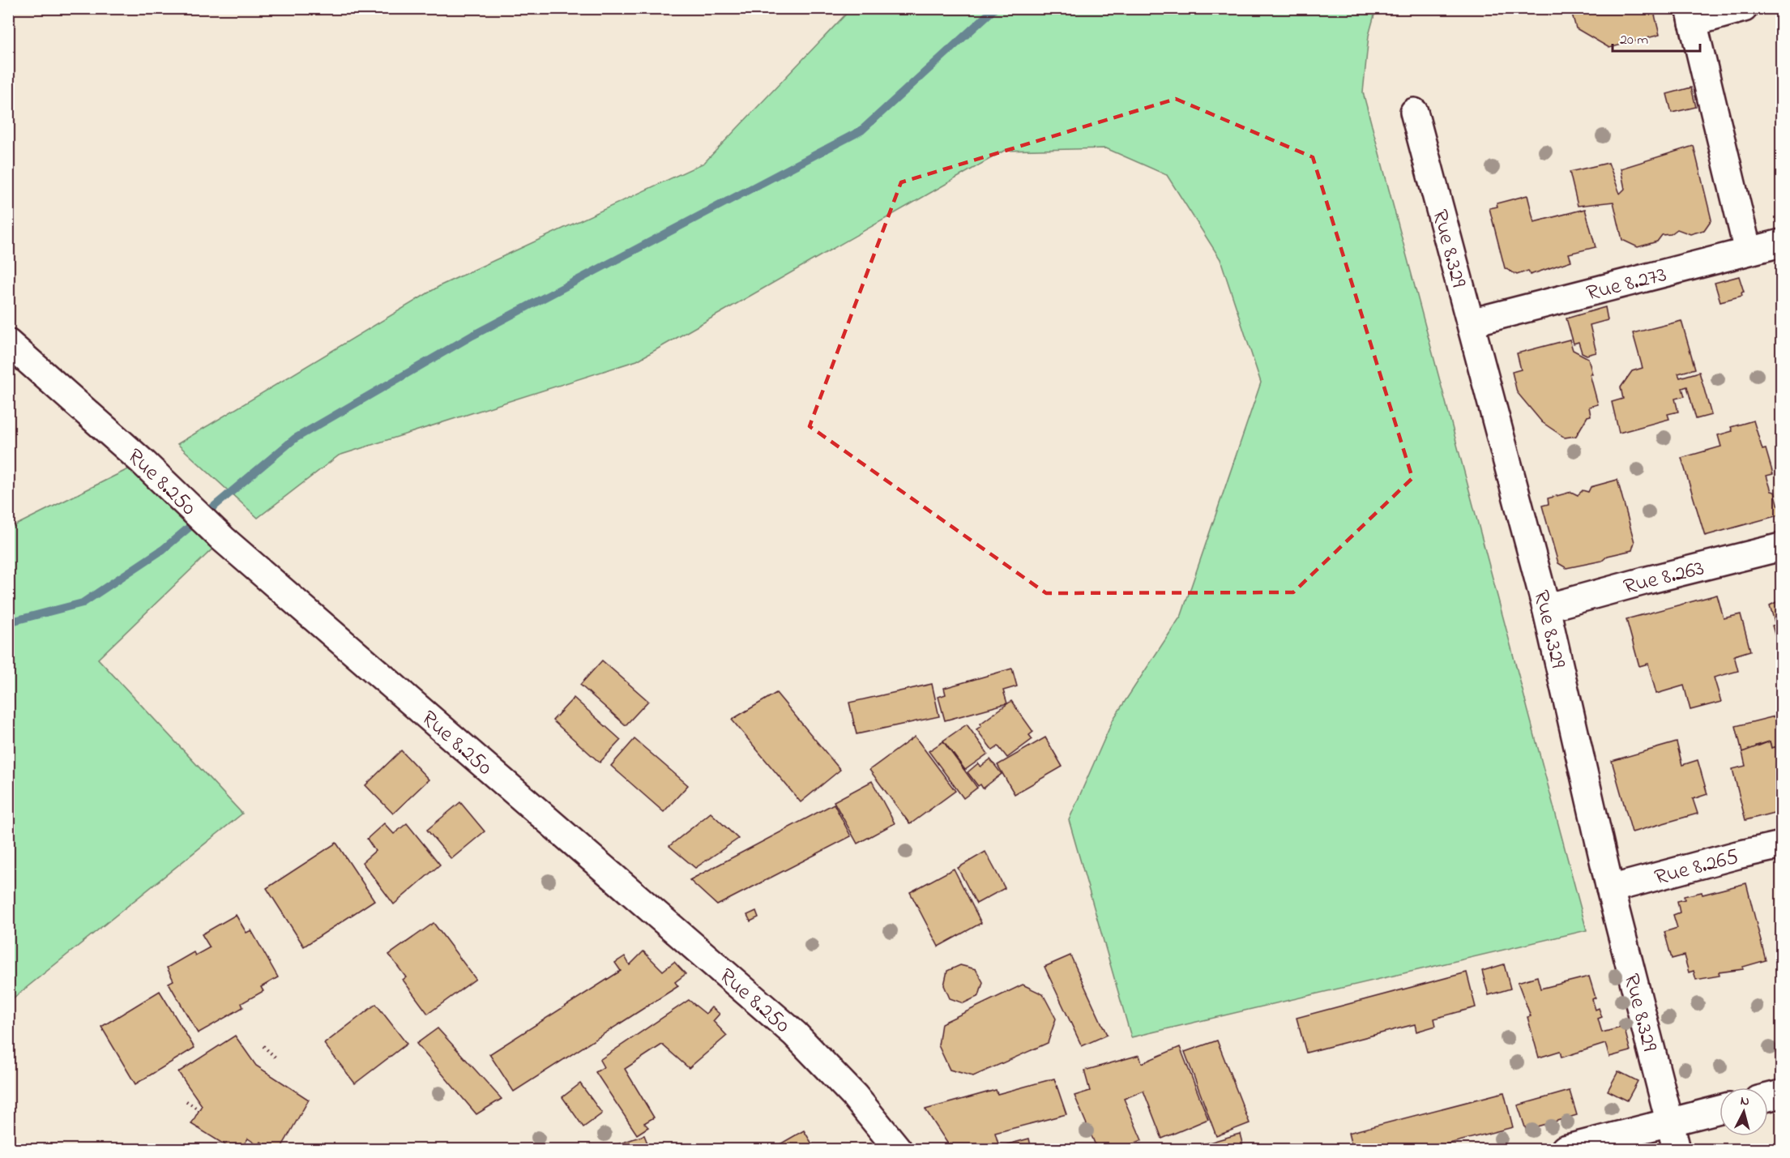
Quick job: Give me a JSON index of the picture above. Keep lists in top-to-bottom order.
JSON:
{
  "streets": {
    "street": [
      "Rue 8.329",
      "Rue 8.273",
      "Rue 8.250",
      "Rue 8.263",
      "Rue 8.265"
    ]
  },
  "crossings": [
    ["Rue 8.329", "Rue 8.273"],
    ["Rue 8.329", "Rue 8.263"],
    ["Rue 8.329", "Rue 8.265"]
  ],
  "scale_bar": "20 m",
  "north": "top"
}
